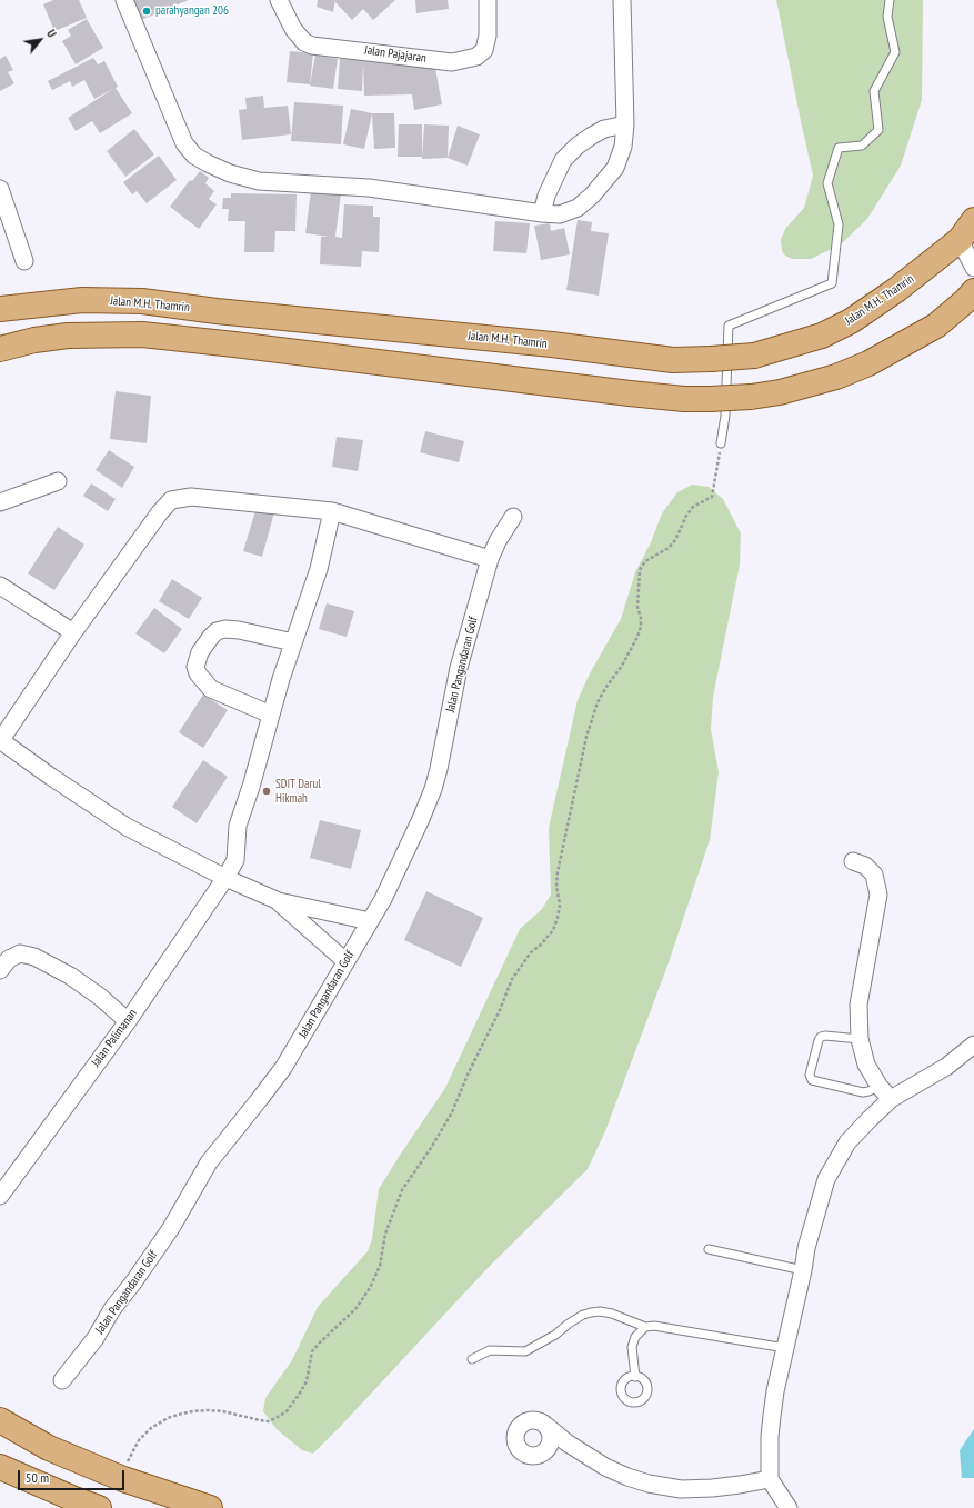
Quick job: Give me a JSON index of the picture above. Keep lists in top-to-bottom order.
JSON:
{
  "streets": {
    "main road": ["Jalan M.H. Thamrin"],
    "street": ["Jalan Pajajaran", "Jalan Pangandaran Golf", "Jalan Palimanan"]
  },
  "places": ["parahyangan 206", "SDIT Darul Hikmah"],
  "scale_bar": "50 m",
  "north": "top right"
}
